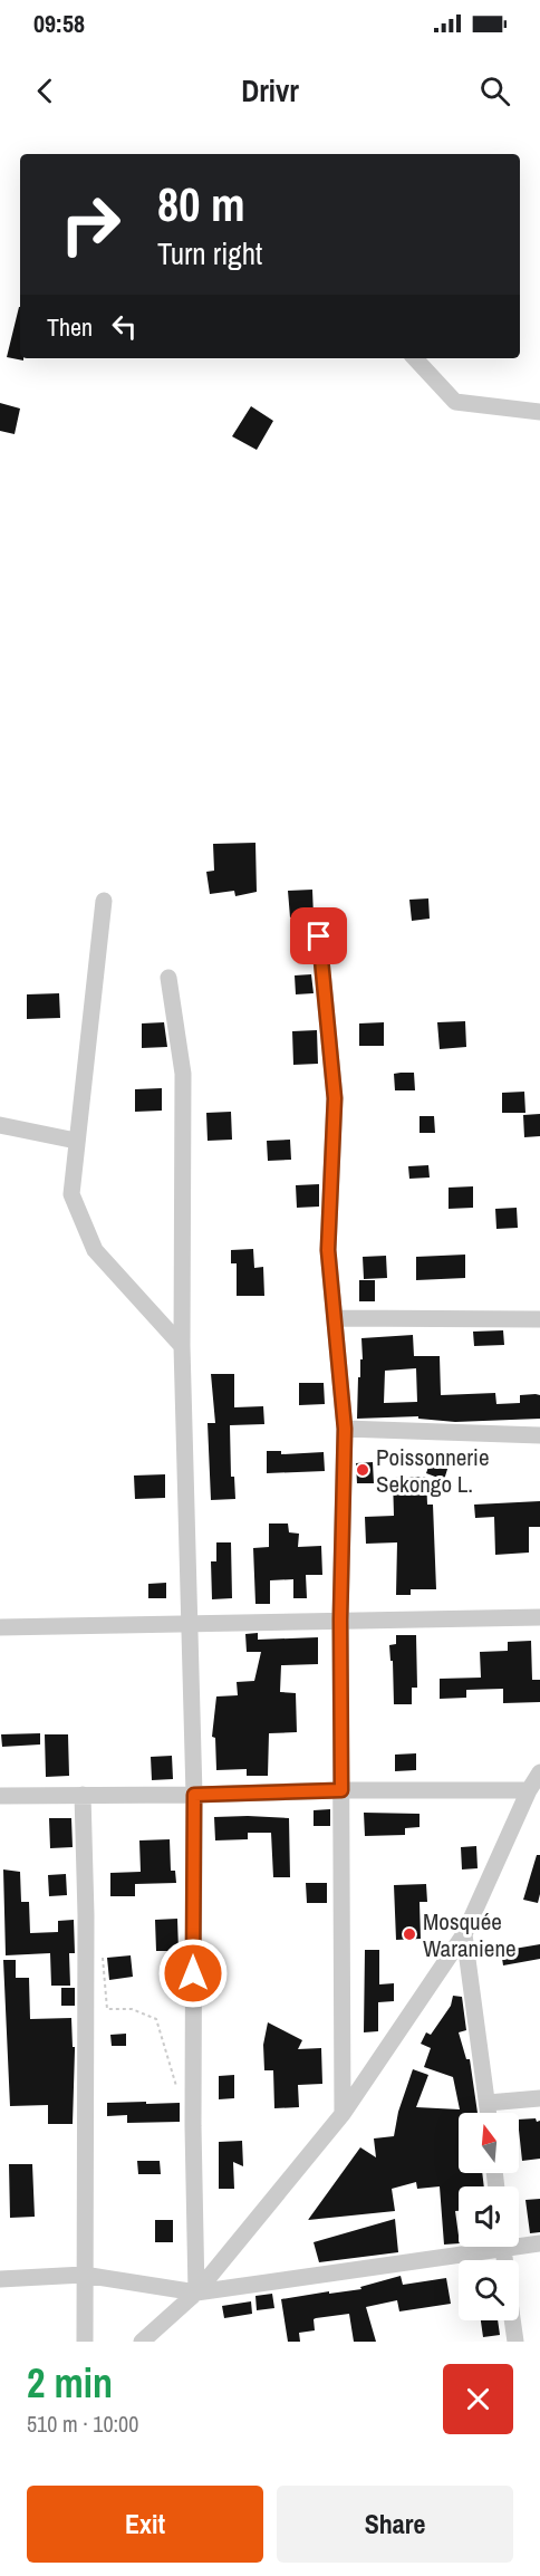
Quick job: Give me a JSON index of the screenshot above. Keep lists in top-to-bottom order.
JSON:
{
  "places": ["Poissonnerie Sekongo L.", "Mosquée Waraniene"],
  "north": "top",
  "page": {
    "status": "09:58",
    "header": "Drivr",
    "turn": ["80 m", "Turn right"],
    "then": "Then",
    "heading": ["2 min", "510 m · 10:00"],
    "buttons": ["Exit", "Share"]
  }
}
